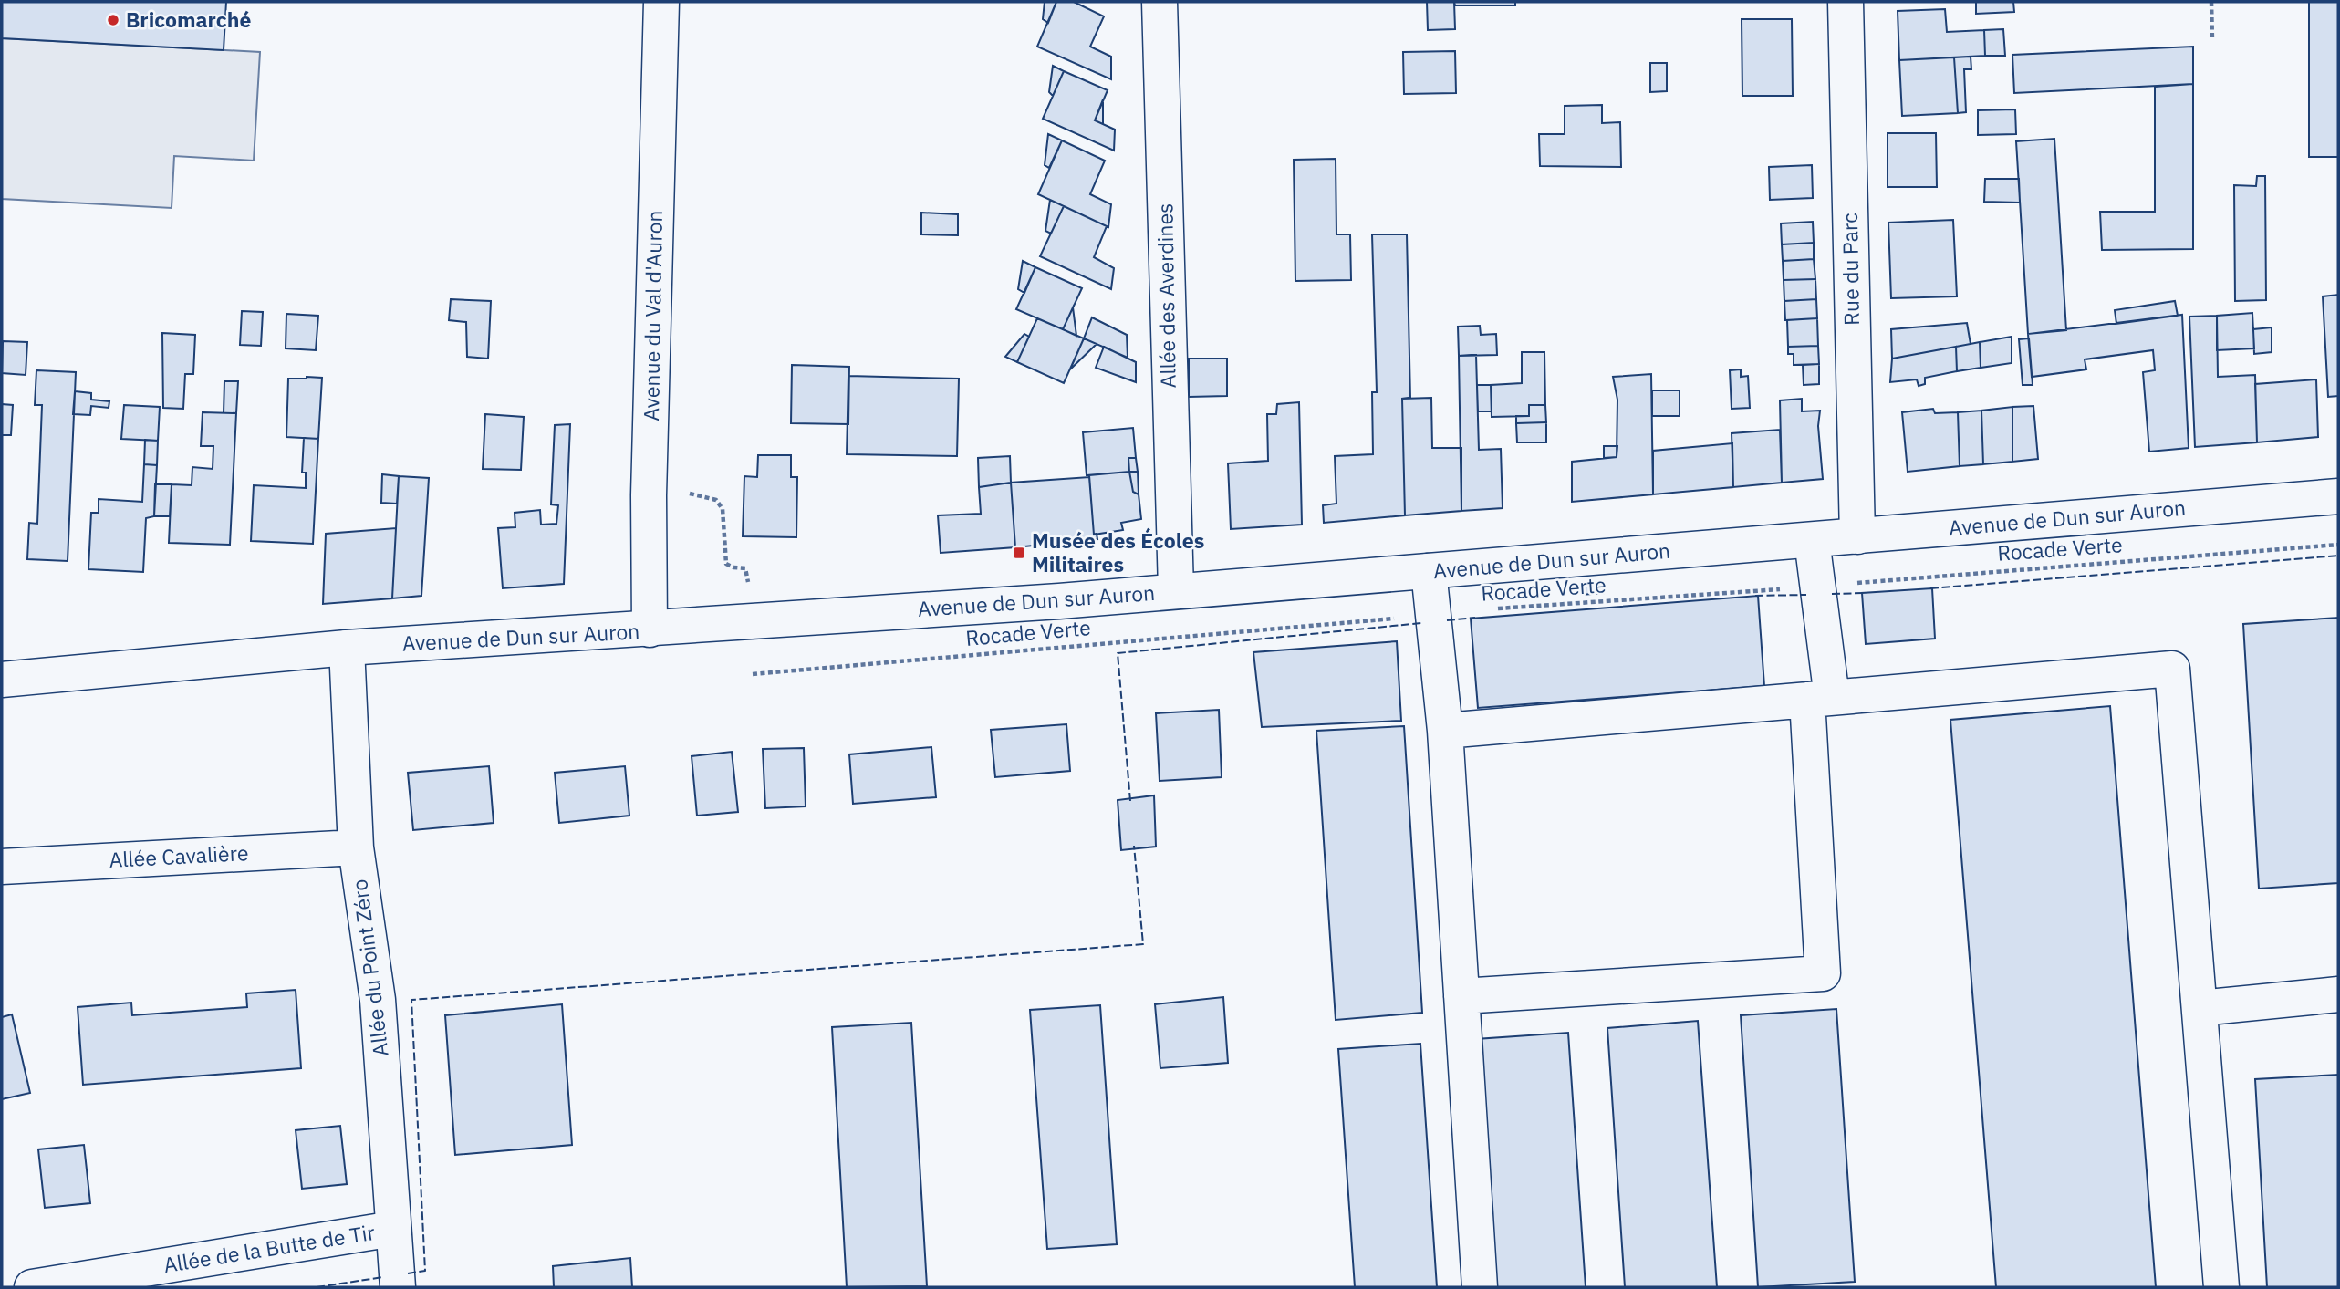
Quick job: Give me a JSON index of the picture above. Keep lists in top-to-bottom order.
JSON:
{
  "streets": {
    "main road": [
      "Rue du Parc",
      "Allée des Averdines",
      "Avenue du Val d'Auron",
      "Avenue de Dun sur Auron",
      "Allée Cavalière",
      "Allée du Point Zéro",
      "Allée de la Butte de Tir"
    ],
    "path": ["Rocade Verte"]
  },
  "crossings": [
    ["Rue du Parc", "Avenue de Dun sur Auron"],
    ["Allée des Averdines", "Avenue de Dun sur Auron"],
    ["Avenue du Val d'Auron", "Avenue de Dun sur Auron"],
    ["Avenue de Dun sur Auron", "Allée du Point Zéro"],
    ["Allée Cavalière", "Allée du Point Zéro"],
    ["Allée du Point Zéro", "Allée de la Butte de Tir"]
  ],
  "places": {
    "other": ["Bricomarché"],
    "transit": ["Musée des Écoles Militaires"]
  }
}
